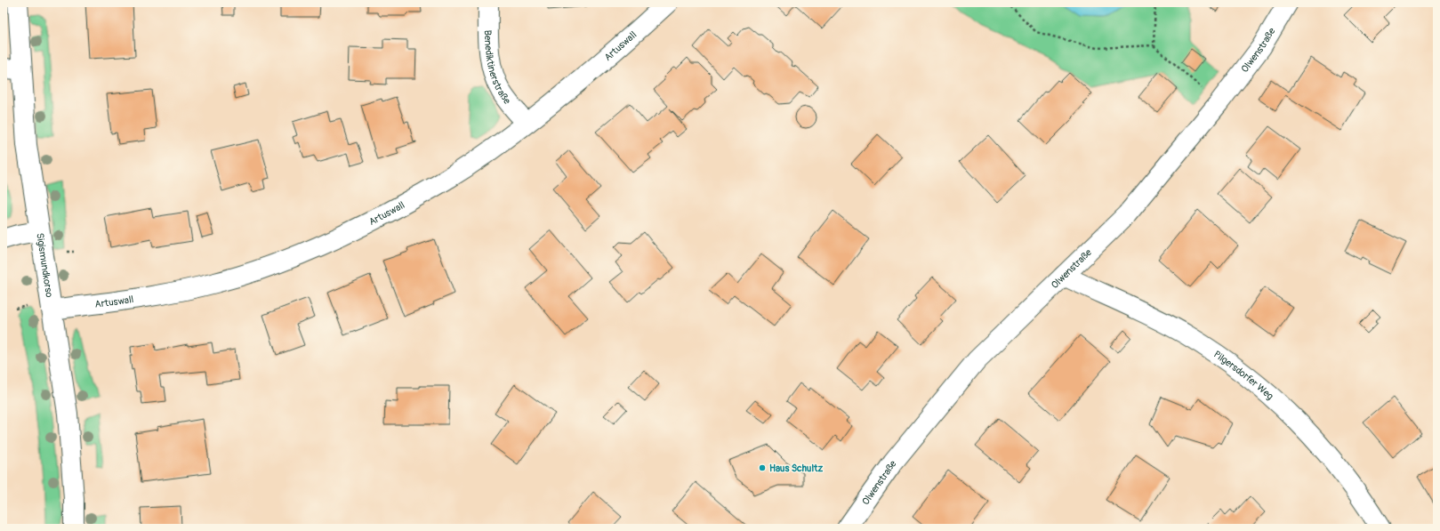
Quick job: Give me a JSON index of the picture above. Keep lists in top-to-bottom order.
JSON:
{
  "streets": {
    "street": [
      "Artuswall",
      "Olwenstraße",
      "Benediktinerstraße",
      "Sigismundkorso",
      "Pilgersdorfer Weg"
    ]
  },
  "crossings": [
    ["Artuswall", "Benediktinerstraße"],
    ["Artuswall", "Sigismundkorso"],
    ["Olwenstraße", "Pilgersdorfer Weg"]
  ],
  "places": ["Haus Schultz"]
}
